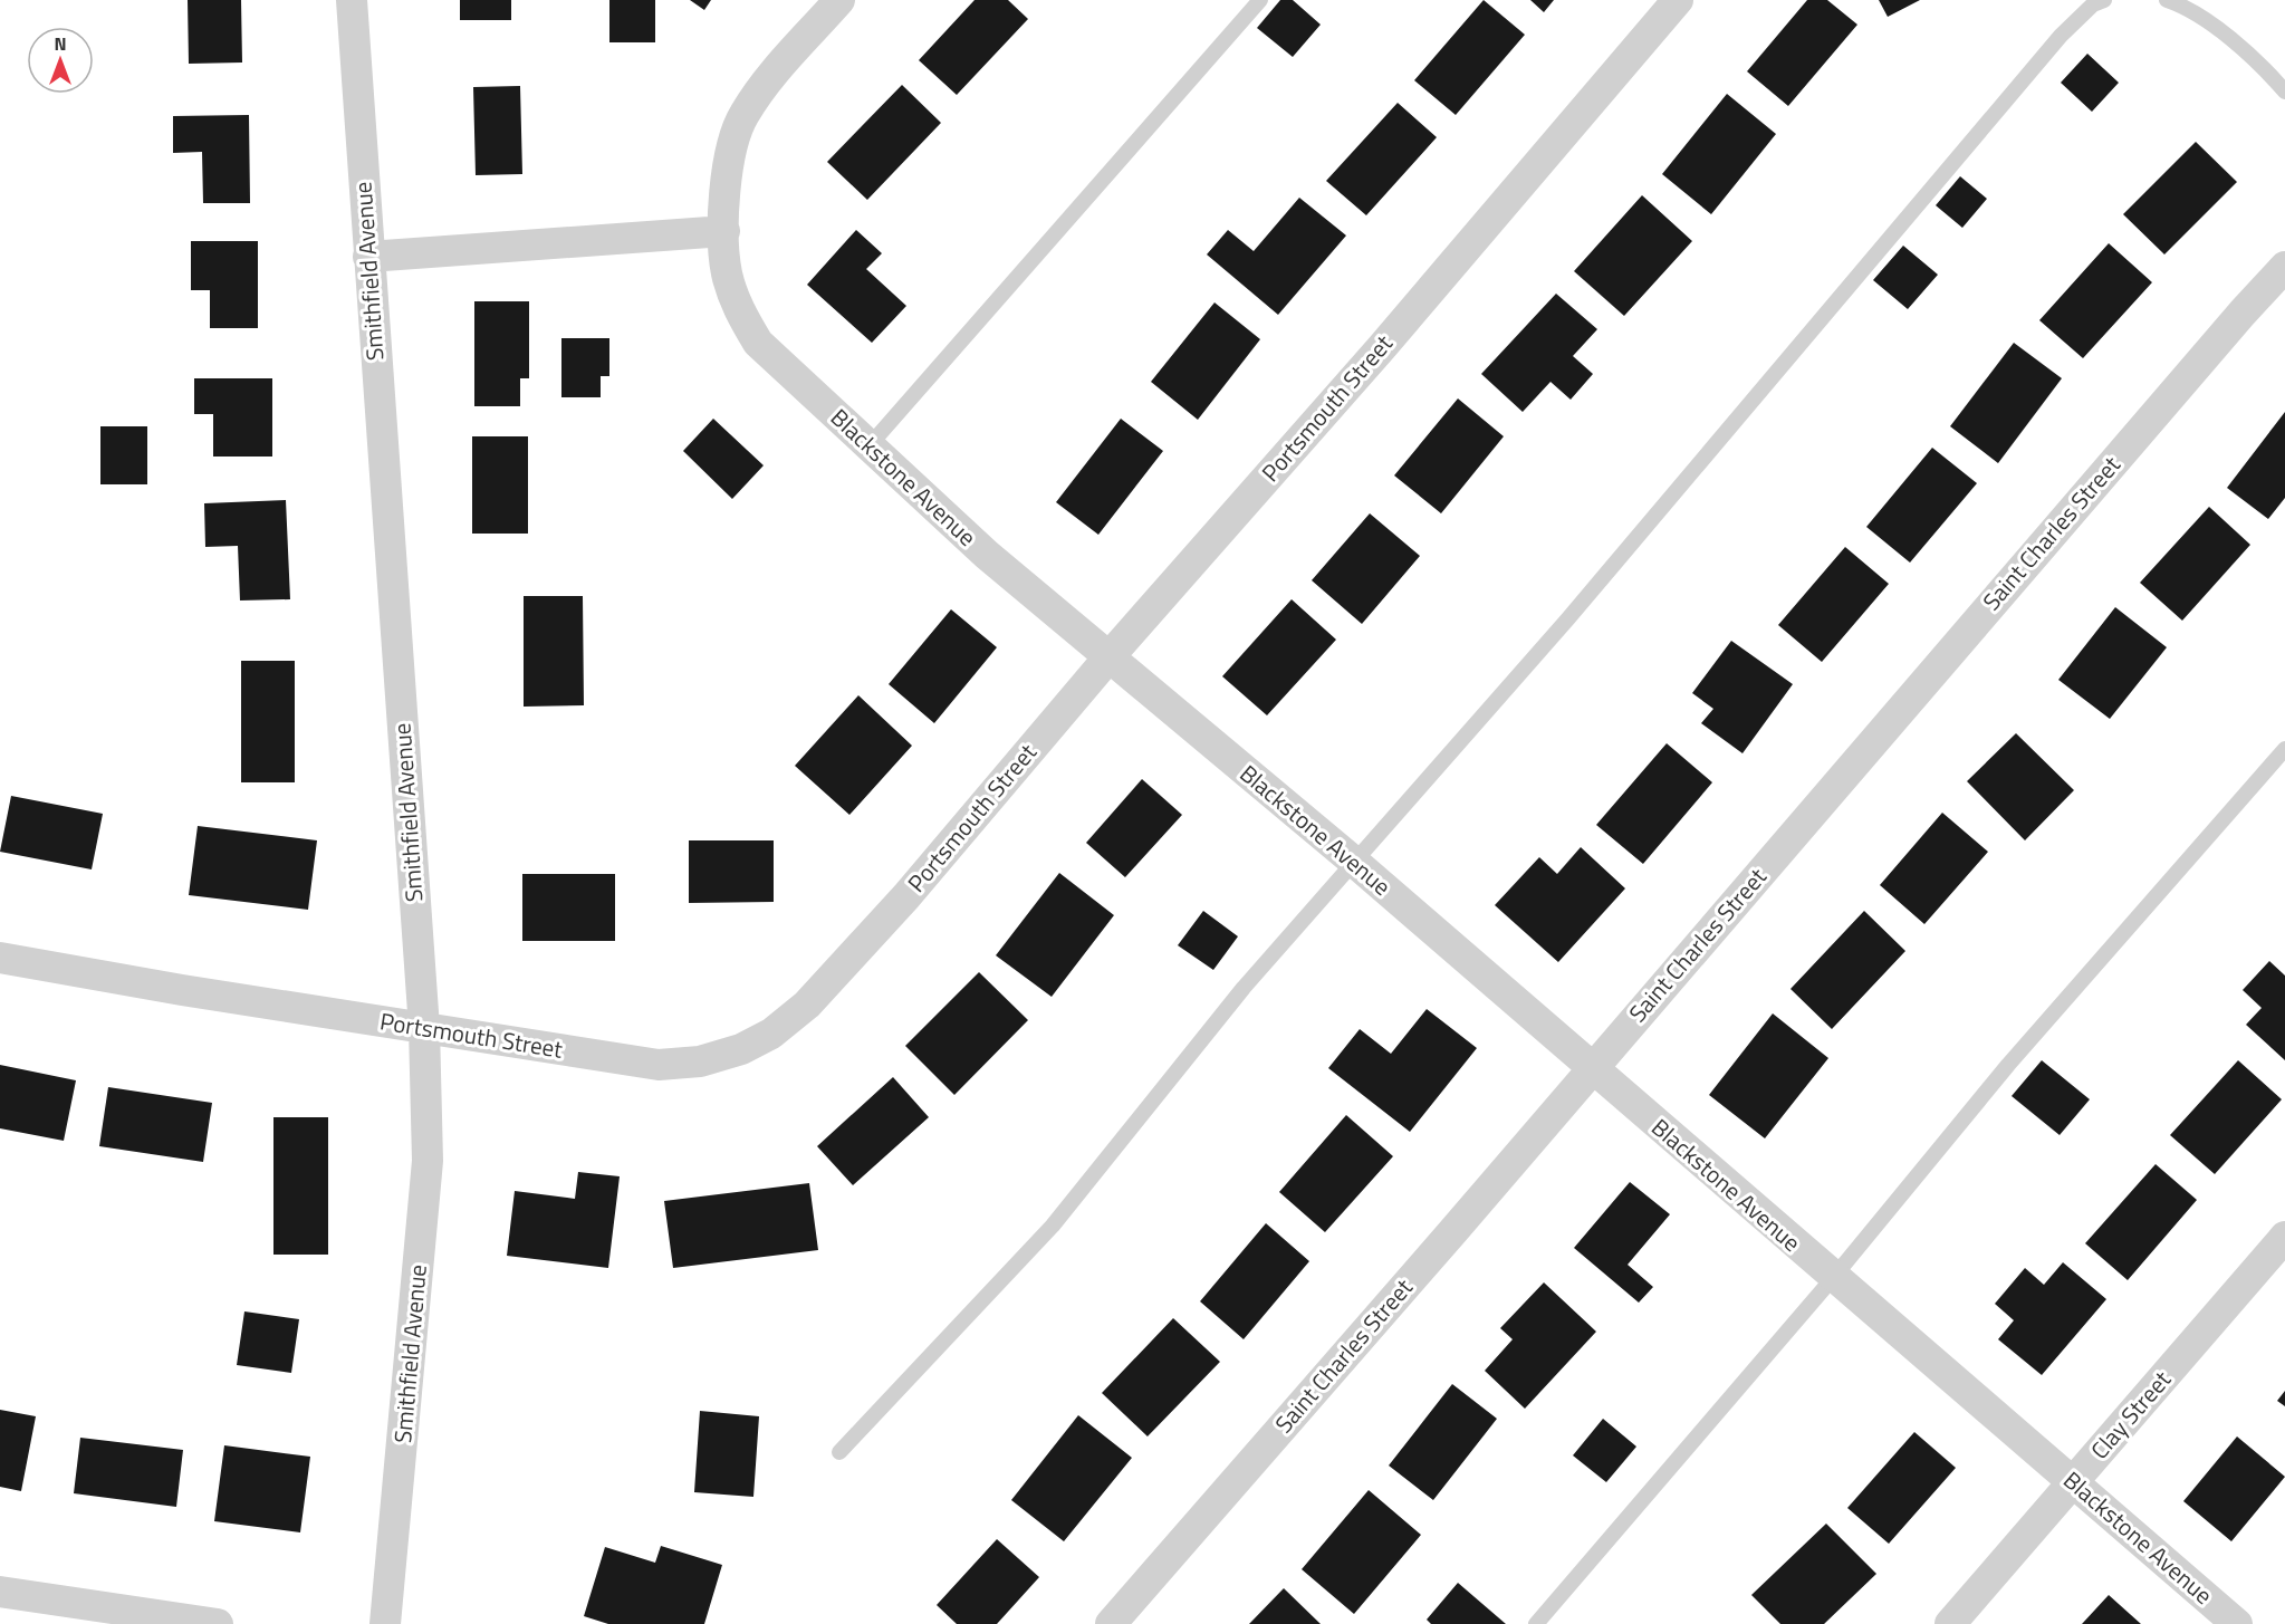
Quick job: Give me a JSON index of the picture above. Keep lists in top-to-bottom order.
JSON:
{
  "streets": {
    "street": [
      "Smithfield Avenue",
      "Portsmouth Street",
      "Blackstone Avenue",
      "Saint Charles Street",
      "Clay Street"
    ]
  },
  "crossings": [
    ["Smithfield Avenue", "Portsmouth Street"],
    ["Portsmouth Street", "Blackstone Avenue"],
    ["Blackstone Avenue", "Saint Charles Street"],
    ["Blackstone Avenue", "Clay Street"]
  ],
  "north": "top"
}
